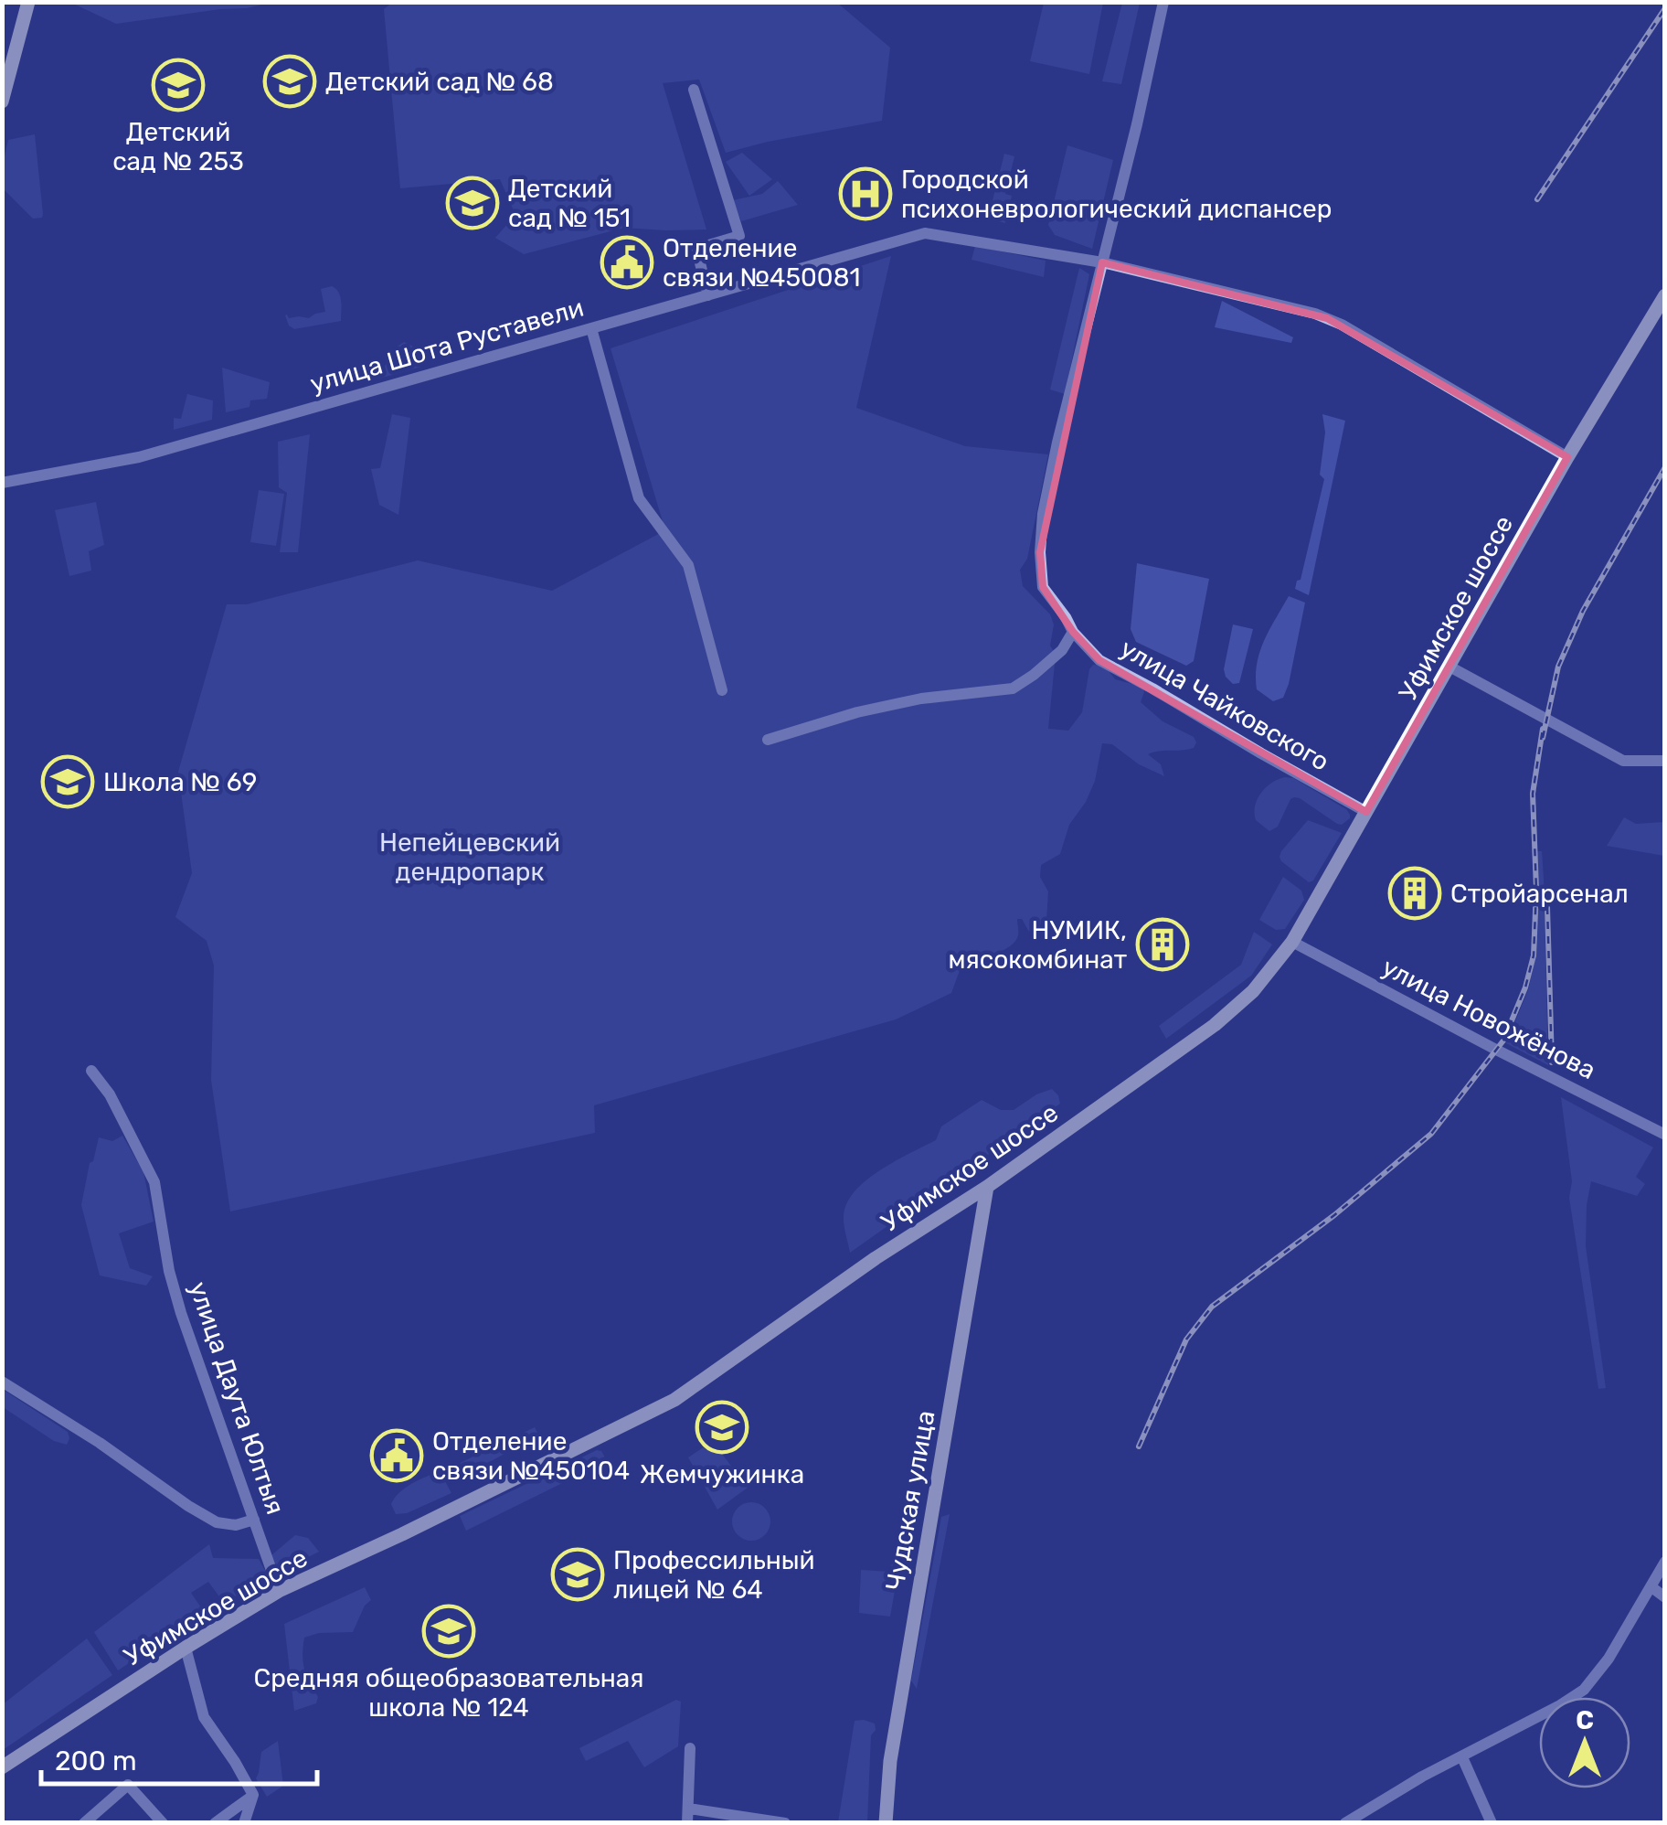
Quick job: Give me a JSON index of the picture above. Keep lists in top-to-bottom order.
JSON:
{
  "streets": {
    "main road": ["Уфимское шоссе", "Чудская улица"],
    "street": [
      "улица Шота Руставели",
      "улица Чайковского",
      "улица Новожёнова",
      "улица Даута Юлтыя"
    ]
  },
  "crossings": [
    ["улица Шота Руставели", "Уфимское шоссе"],
    ["улица Шота Руставели", "улица Чайковского"],
    ["Уфимское шоссе", "улица Чайковского"],
    ["Уфимское шоссе", "улица Новожёнова"],
    ["Уфимское шоссе", "улица Даута Юлтыя"],
    ["Уфимское шоссе", "Чудская улица"]
  ],
  "parks": ["Непейцевский дендропарк"],
  "places": {
    "school or university": [
      "Детский сад № 68",
      "Детский сад № 253",
      "Детский сад № 151",
      "Школа № 69",
      "Жемчужинка",
      "Профессильный лицей № 64",
      "Средняя общеобразовательная школа № 124"
    ],
    "hospital": ["Городской психоневрологический диспансер"],
    "public building": ["Отделение связи №450081", "Отделение связи №450104"],
    "building": ["Стройарсенал", "НУМИК, мясокомбинат"]
  },
  "scale_bar": "200 m",
  "north": "top"
}
